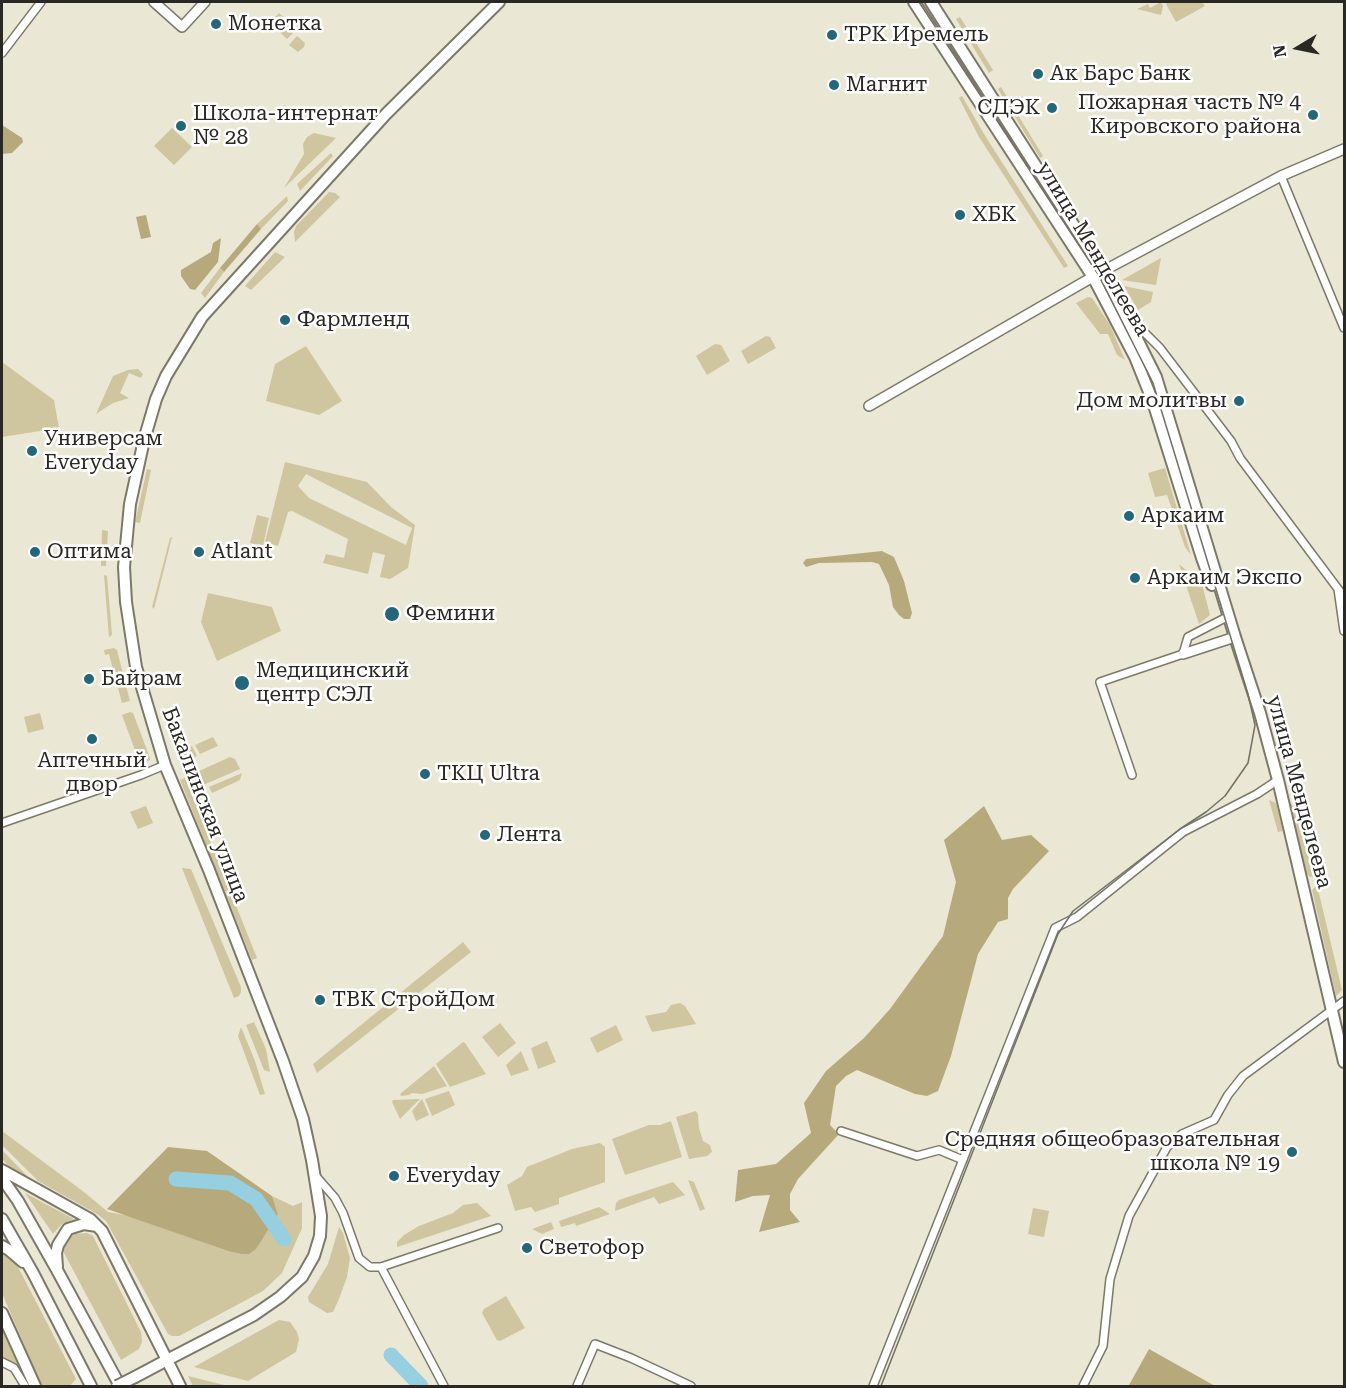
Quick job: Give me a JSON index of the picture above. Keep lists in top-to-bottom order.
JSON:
{
  "streets": {
    "main road": ["улица Менделеева", "Бакалинская улица"]
  },
  "places": [
    "Монетка",
    "ТРК Иремель",
    "Ак Барс Банк",
    "Магнит",
    "СДЭК",
    "Пожарная часть № 4 Кировского района",
    "Школа-интернат № 28",
    "ХБК",
    "Фармленд",
    "Дом молитвы",
    "Универсам Everyday",
    "Аркаим",
    "Оптима",
    "Atlant",
    "Аркаим Экспо",
    "Фемини",
    "Байрам",
    "Медицинский центр СЭЛ",
    "Аптечный двор",
    "ТКЦ Ultra",
    "Лента",
    "ТВК СтройДом",
    "Средняя общеобразовательная школа № 19",
    "Everyday",
    "Светофор"
  ],
  "north": "left"
}
